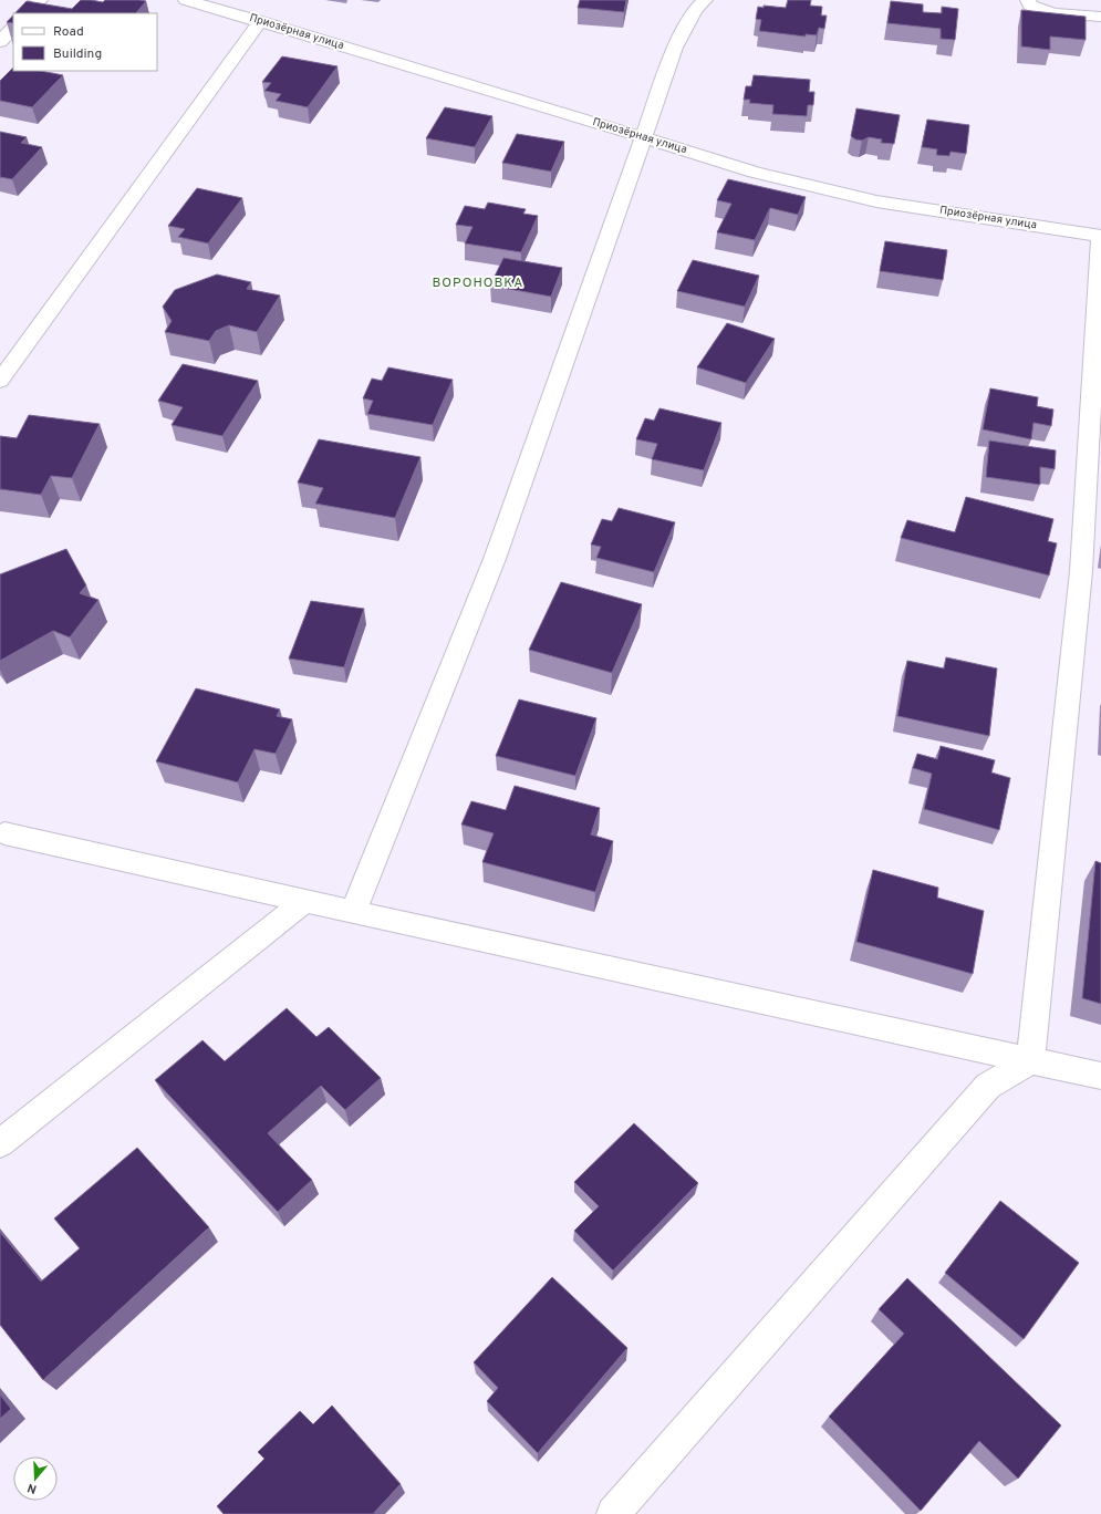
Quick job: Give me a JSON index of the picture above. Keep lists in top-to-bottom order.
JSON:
{
  "streets": {
    "street": ["Приозёрная улица"]
  },
  "districts": ["ВОРОНОВКА"],
  "legend": ["Road", "Building"],
  "north": "bottom"
}
